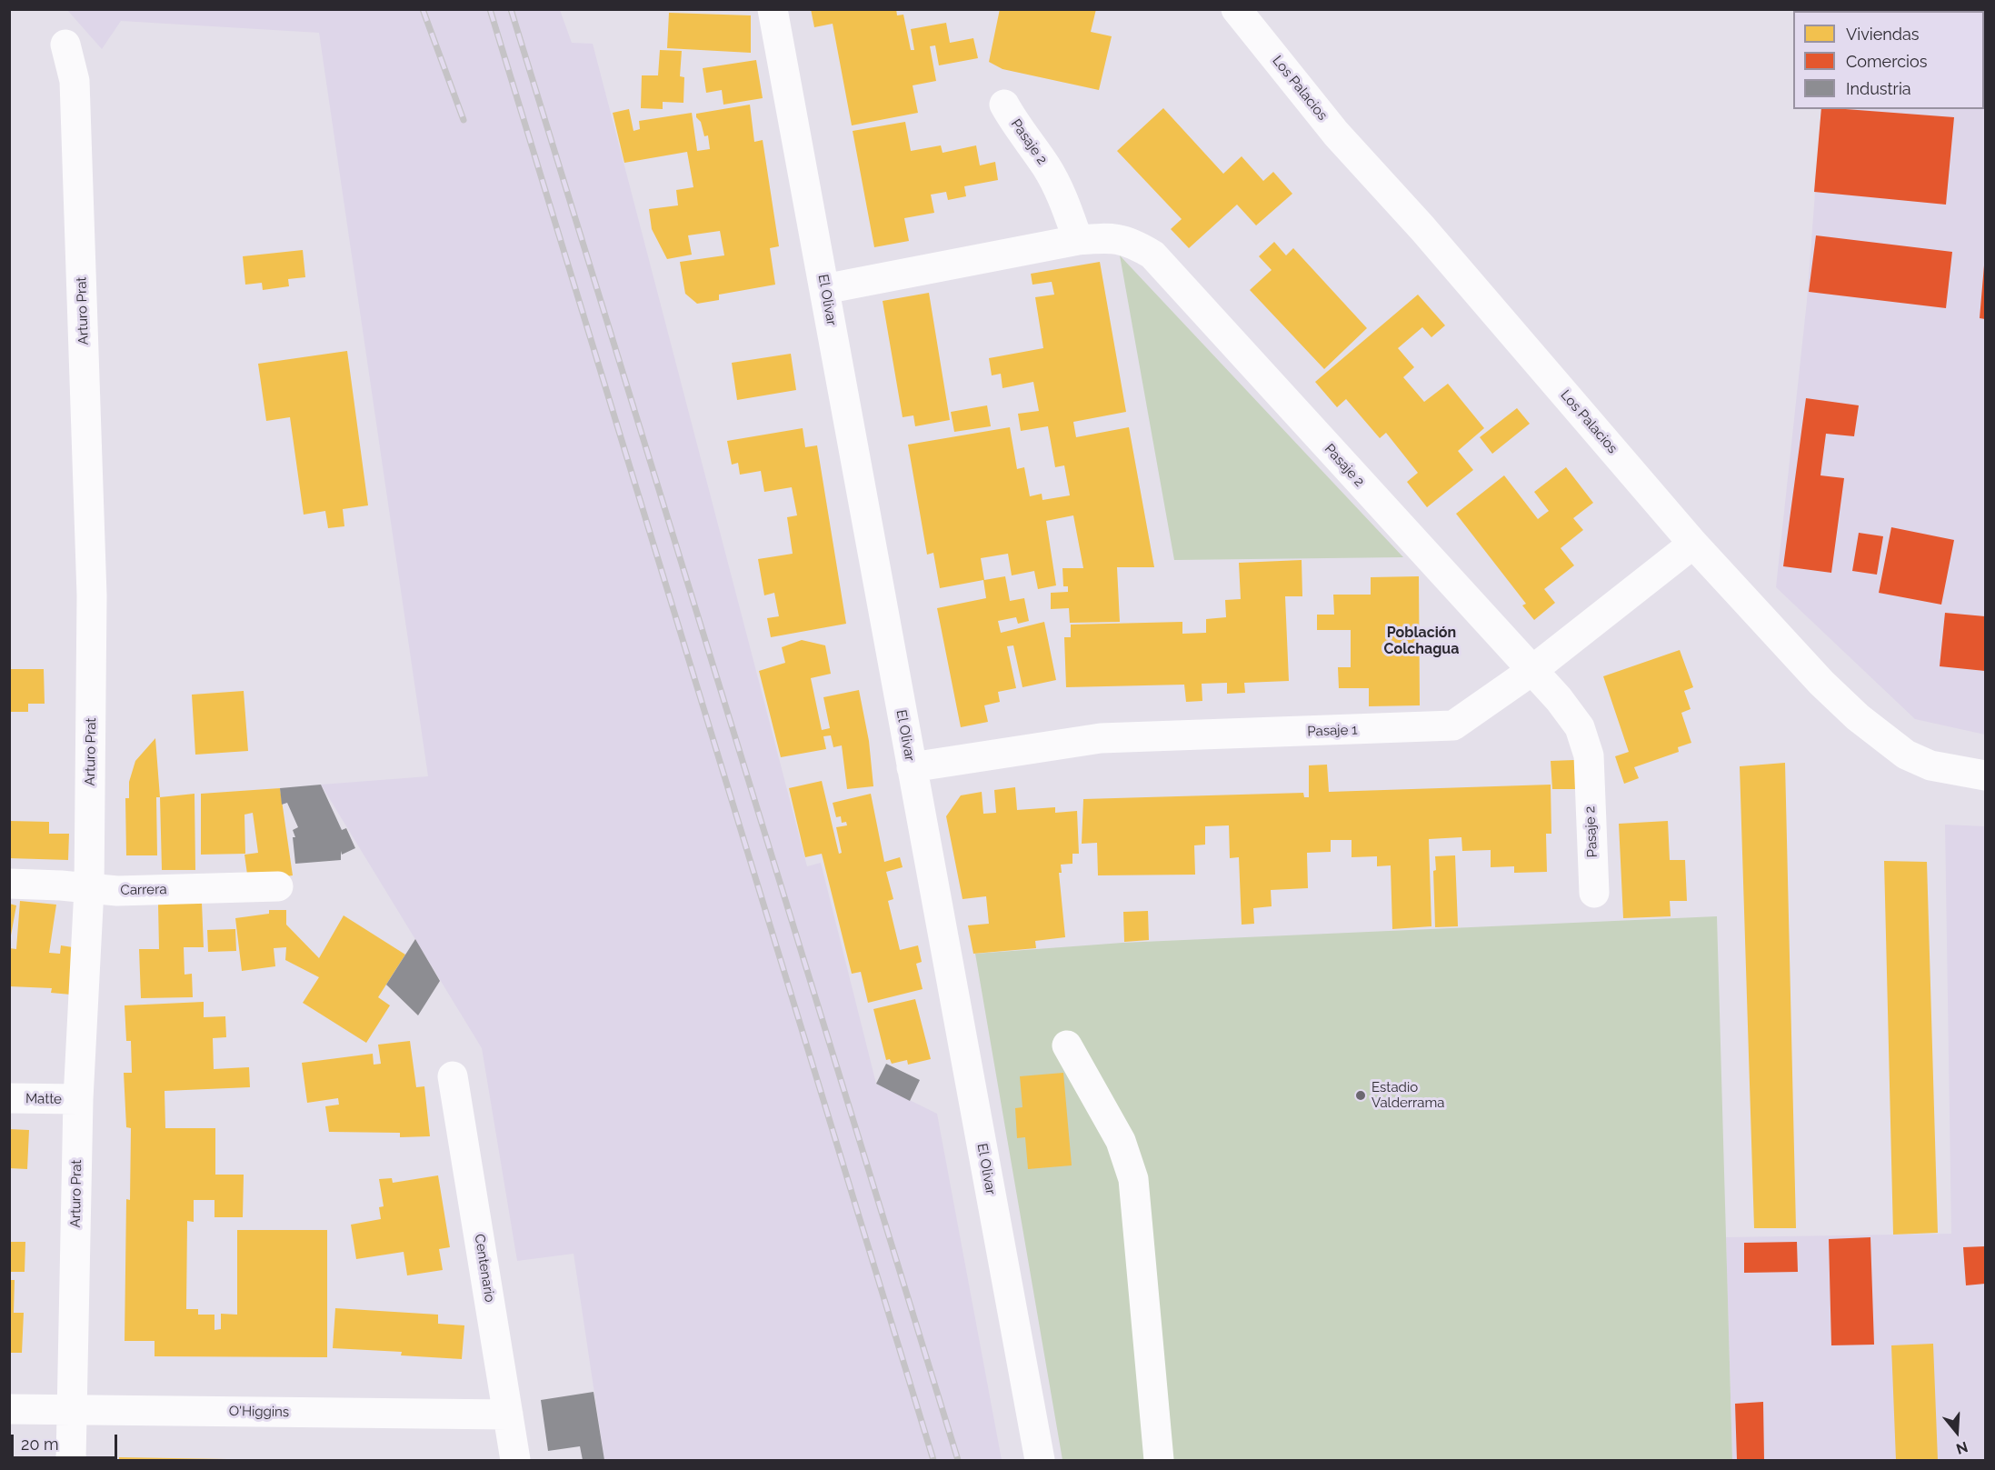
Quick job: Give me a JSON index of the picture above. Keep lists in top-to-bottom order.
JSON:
{
  "streets": {
    "street": [
      "Los Palacios",
      "Pasaje 2",
      "El Olivar",
      "Arturo Prat",
      "Pasaje 1",
      "Carrera",
      "Matte",
      "Centenario",
      "O'Higgins"
    ]
  },
  "crossings": [
    ["Los Palacios", "Pasaje 1"],
    ["Pasaje 2", "Pasaje 1"],
    ["El Olivar", "Pasaje 1"],
    ["Arturo Prat", "Carrera"],
    ["Arturo Prat", "Matte"],
    ["Arturo Prat", "O'Higgins"],
    ["Centenario", "O'Higgins"]
  ],
  "districts": ["Población Colchagua"],
  "places": ["Estadio Valderrama"],
  "legend": ["Viviendas", "Comercios", "Industria"],
  "scale_bar": "20 m",
  "north": "bottom"
}
